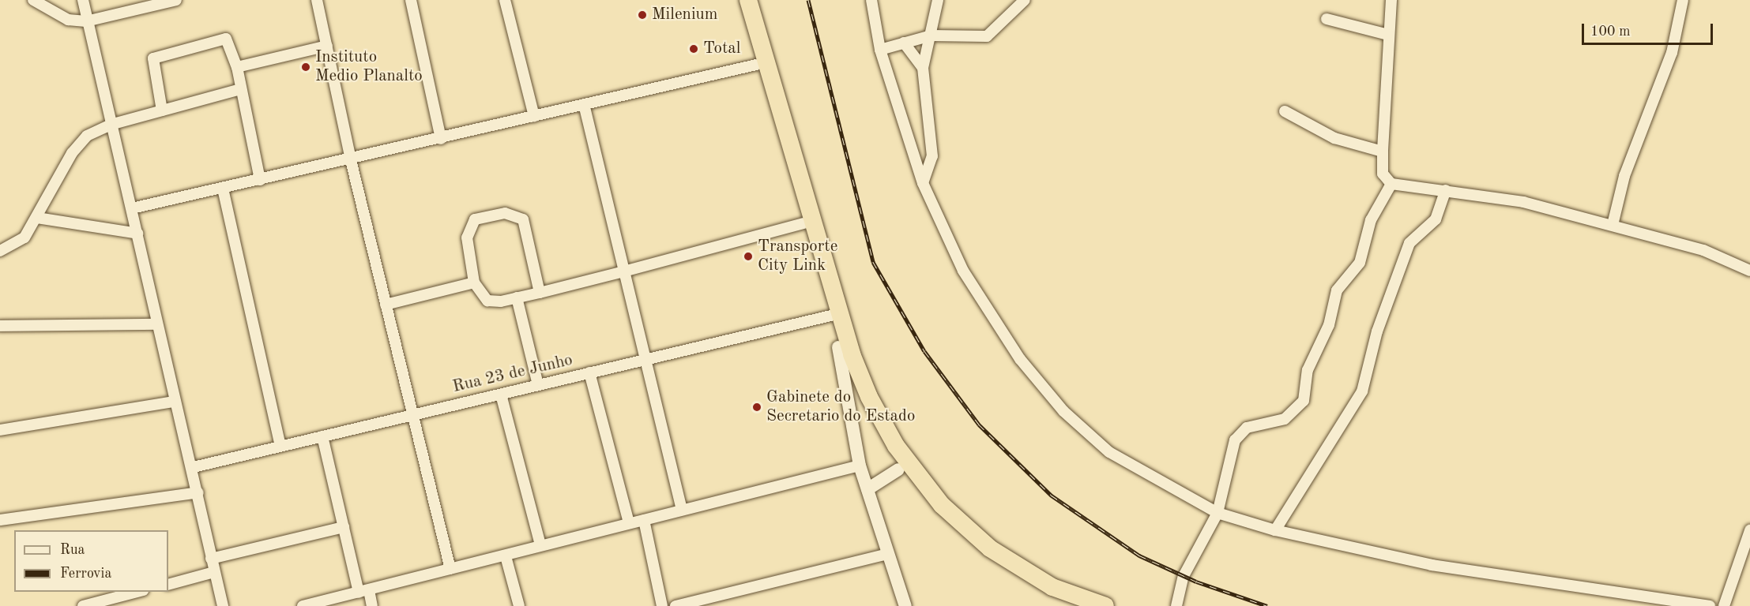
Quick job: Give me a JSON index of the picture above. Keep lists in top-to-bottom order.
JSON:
{
  "streets": {
    "street": ["Rua 23 de Junho"]
  },
  "places": [
    "Milenium",
    "Total",
    "Instituto Medio Planalto",
    "Transporte City Link",
    "Gabinete do Secretario do Estado"
  ],
  "legend": ["Rua", "Ferrovia"],
  "scale_bar": "100 m"
}
